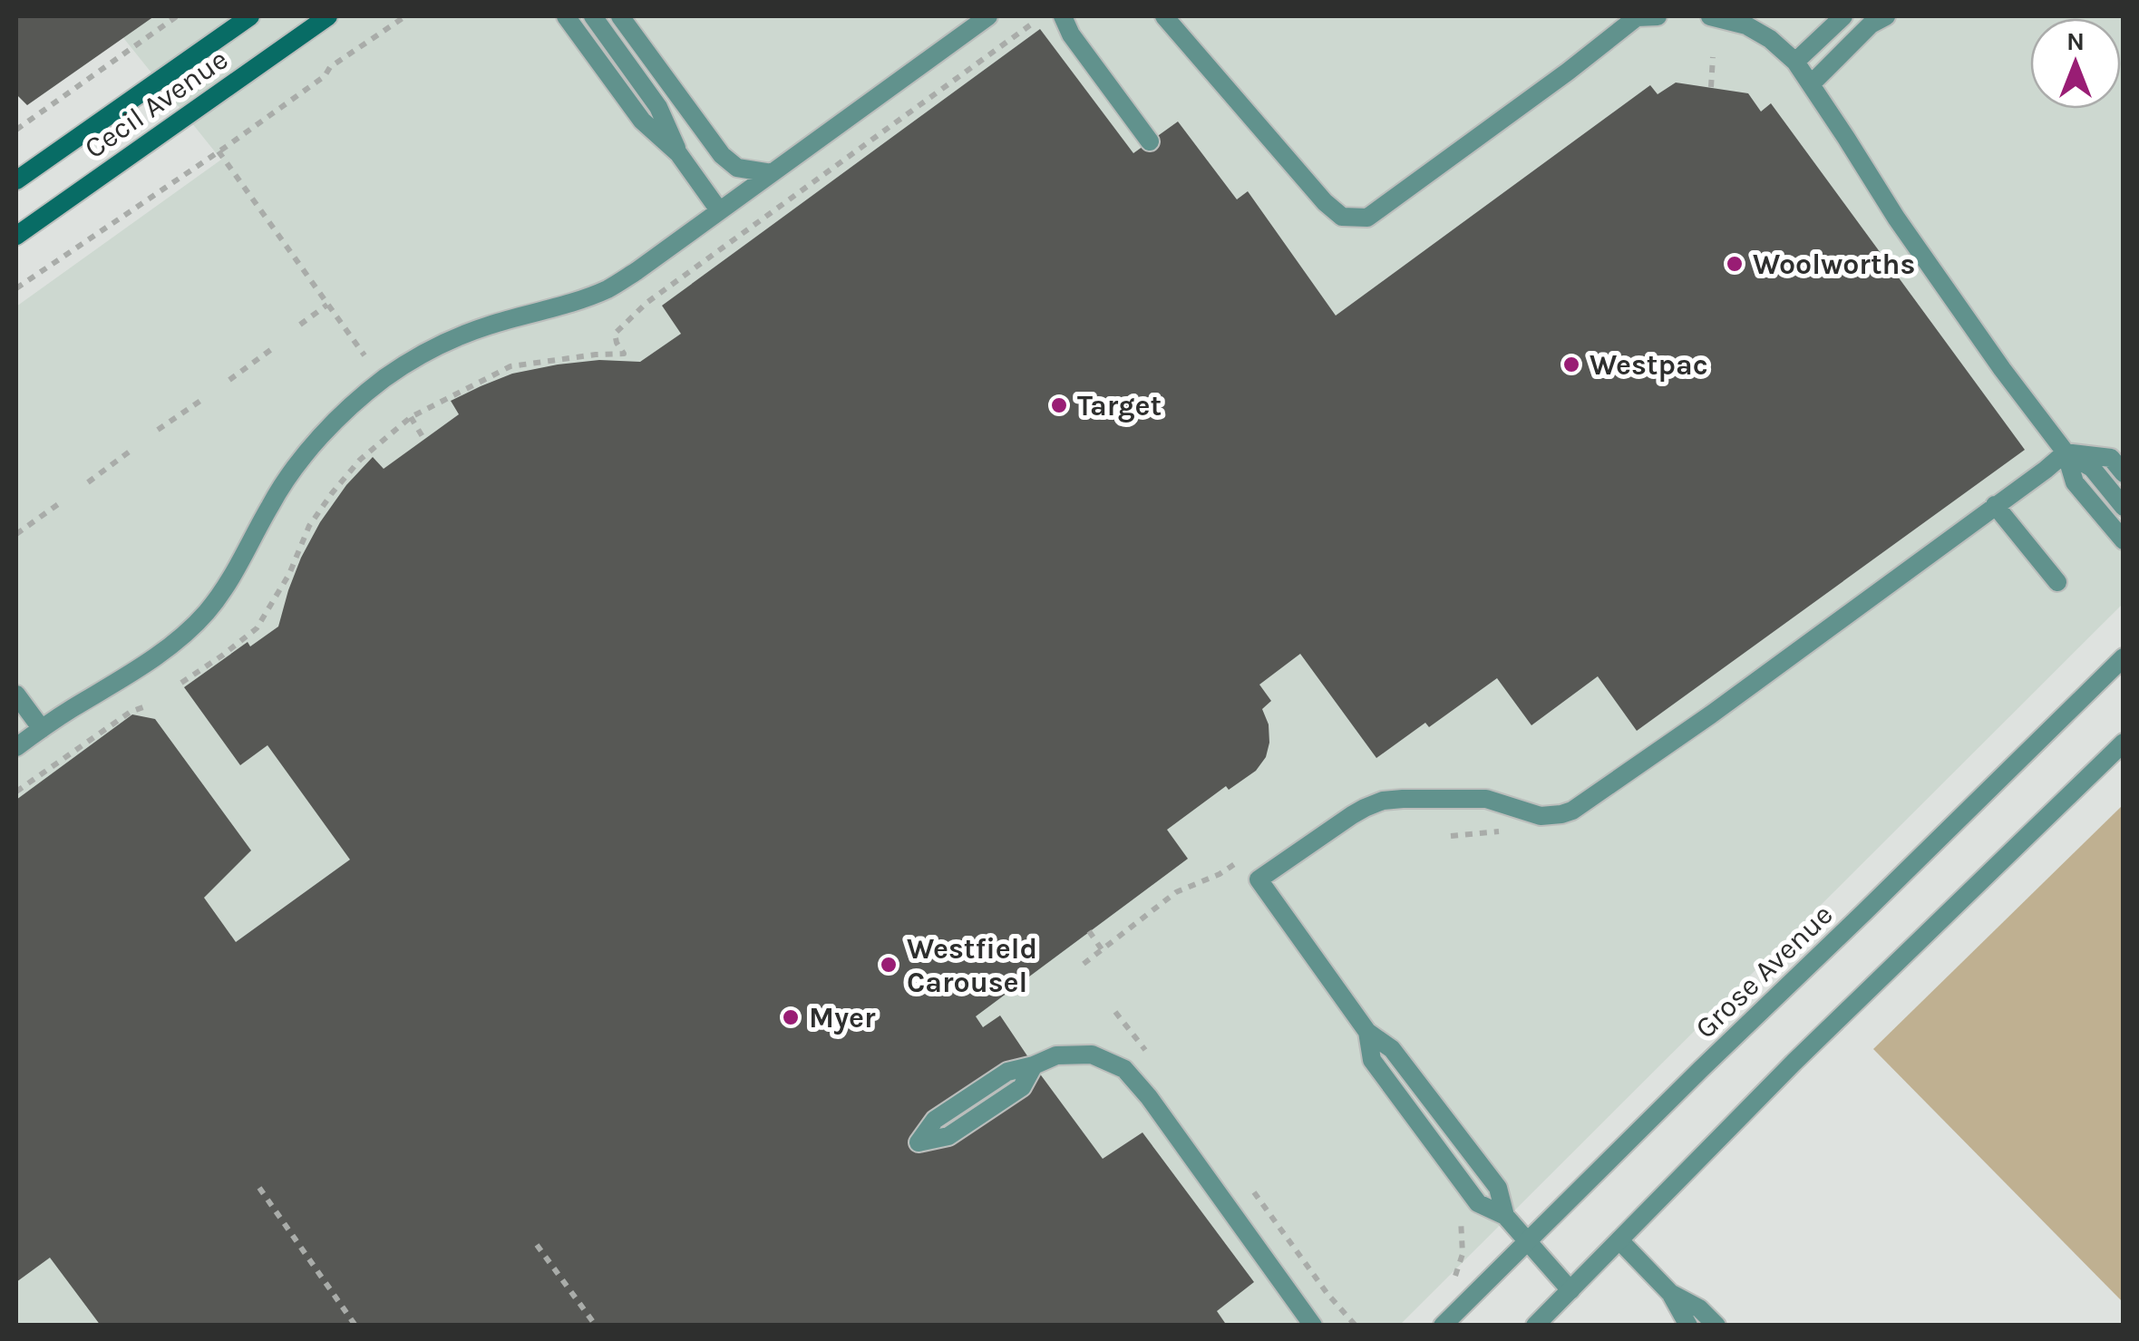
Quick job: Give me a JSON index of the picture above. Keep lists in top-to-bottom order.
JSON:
{
  "streets": {
    "main road": ["Cecil Avenue"],
    "street": ["Grose Avenue"]
  },
  "places": [
    "Woolworths",
    "Westpac",
    "Target",
    "Westfield Carousel",
    "Myer"
  ],
  "north": "top"
}
